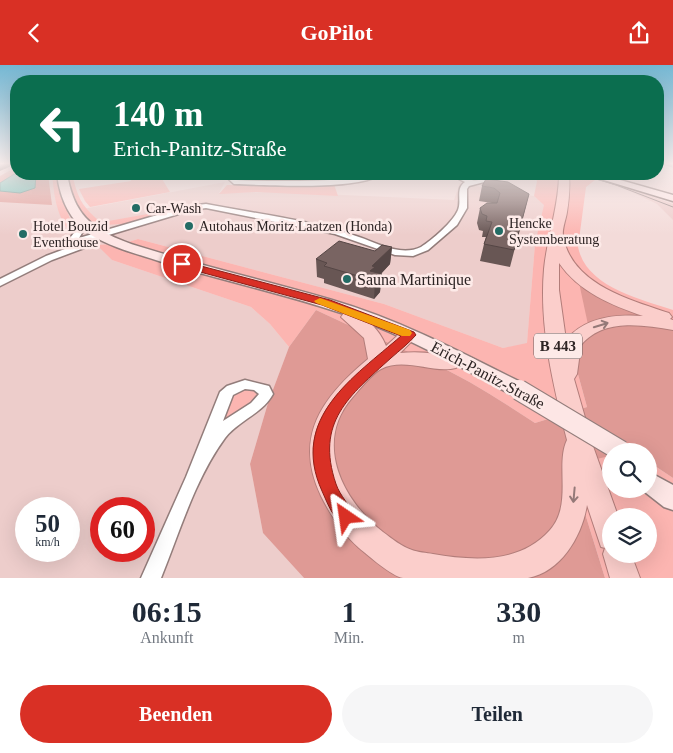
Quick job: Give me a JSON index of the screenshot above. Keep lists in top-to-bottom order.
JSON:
{
  "streets": {
    "main road": ["B 443"],
    "street": ["Erich-Panitz-Straße"]
  },
  "places": [
    "Car-Wash",
    "Autohaus Moritz Laatzen (Honda)",
    "Hencke Systemberatung",
    "Hotel Bouzid Eventhouse",
    "Sauna Martinique"
  ],
  "page": {
    "header": "GoPilot",
    "turn": ["140 m", "Erich-Panitz-Straße"],
    "speed": "50 km/h",
    "limit": "60",
    "eta": [
      "06:15",
      "Ankunft",
      "1",
      "Min.",
      "330",
      "m"
    ],
    "buttons": ["Beenden", "Teilen"]
  }
}
